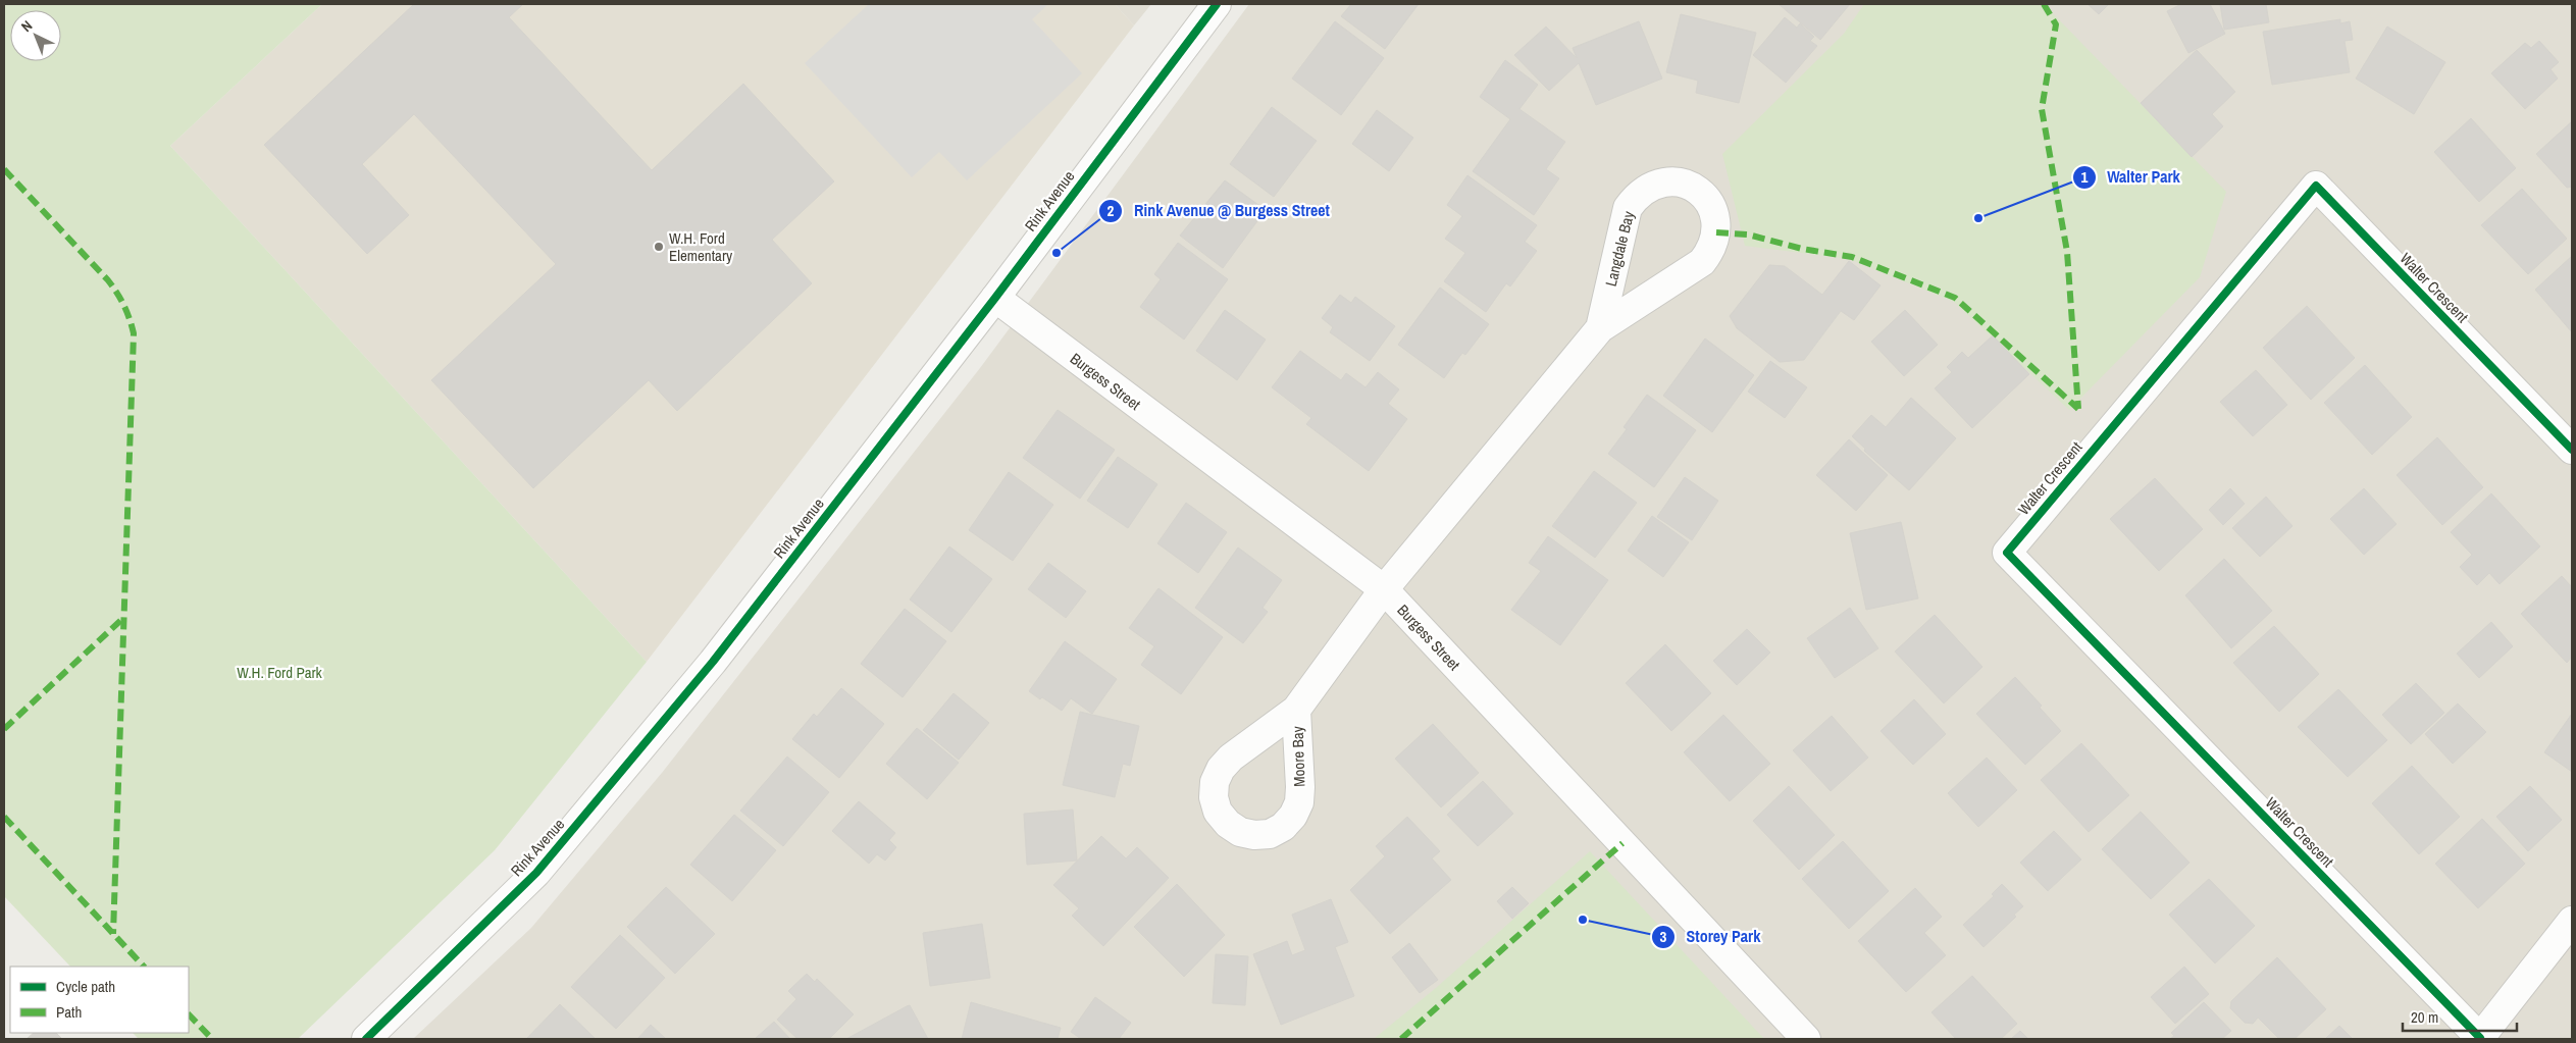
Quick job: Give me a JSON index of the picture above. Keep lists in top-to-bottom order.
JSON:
{
  "streets": {
    "street": [
      "Rink Avenue",
      "Langdale Bay",
      "Walter Crescent",
      "Burgess Street",
      "Moore Bay"
    ]
  },
  "crossings": [
    ["Rink Avenue", "Burgess Street"],
    ["Langdale Bay", "Burgess Street"],
    ["Langdale Bay", "Moore Bay"],
    ["Burgess Street", "Moore Bay"]
  ],
  "parks": ["W.H. Ford Park"],
  "places": [
    "Walter Park",
    "W.H. Ford Elementary",
    "Rink Avenue @ Burgess Street",
    "Storey Park"
  ],
  "legend": ["Cycle path", "Path"],
  "scale_bar": "20 m",
  "north": "top left"
}
